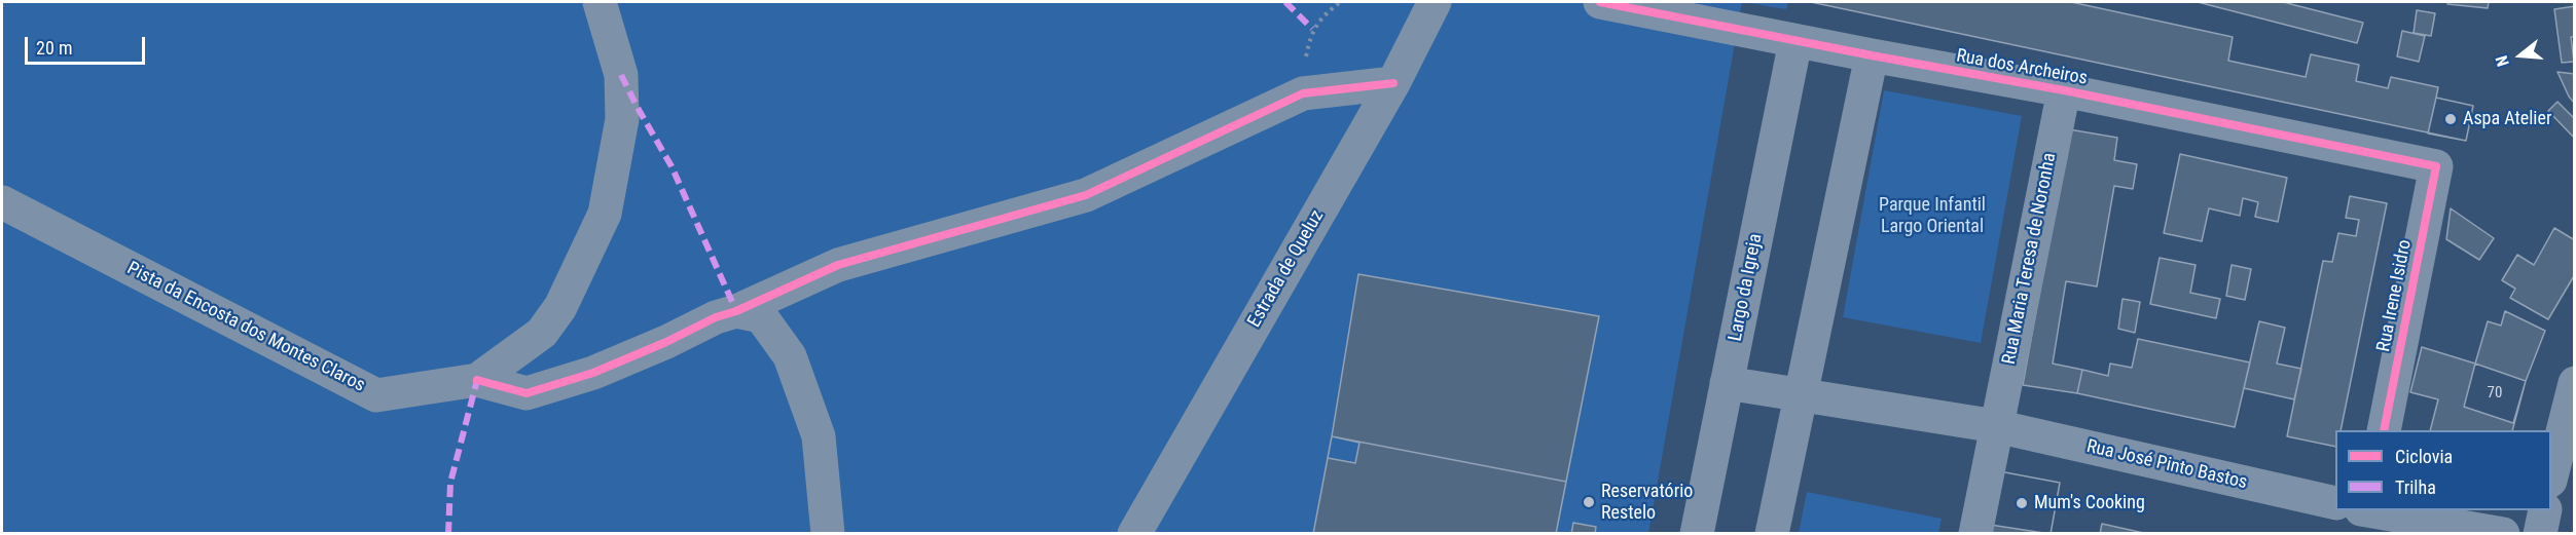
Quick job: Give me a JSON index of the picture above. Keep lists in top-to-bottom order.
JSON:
{
  "streets": {
    "street": [
      "Rua dos Archeiros",
      "Rua Maria Teresa de Noronha",
      "Estrada de Queluz",
      "Largo da Igreja",
      "Rua Irene Isidro",
      "Pista da Encosta dos Montes Claros",
      "Rua José Pinto Bastos"
    ]
  },
  "crossings": [
    ["Rua dos Archeiros", "Rua Maria Teresa de Noronha"],
    ["Rua dos Archeiros", "Largo da Igreja"],
    ["Rua dos Archeiros", "Rua Irene Isidro"],
    ["Rua Maria Teresa de Noronha", "Rua José Pinto Bastos"],
    ["Largo da Igreja", "Rua José Pinto Bastos"]
  ],
  "parks": ["Parque Infantil Largo Oriental"],
  "places": ["Aspa Atelier", "Reservatório Restelo", "Mum's Cooking"],
  "house_numbers": ["70"],
  "legend": ["Ciclovia", "Trilha"],
  "scale_bar": "20 m",
  "north": "left"
}
